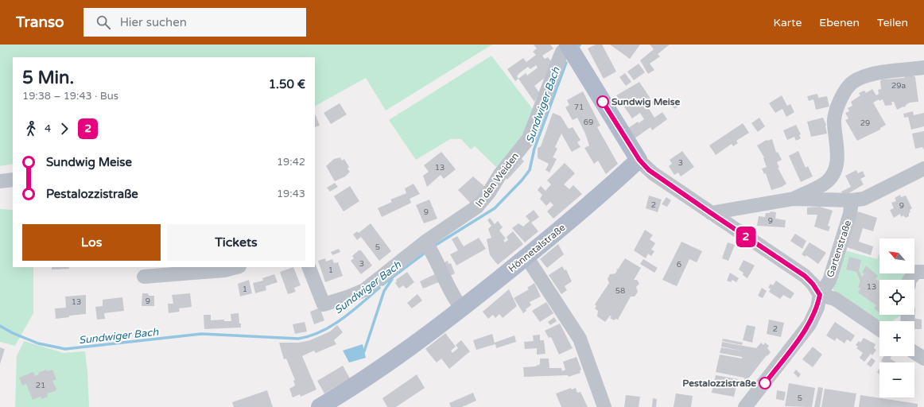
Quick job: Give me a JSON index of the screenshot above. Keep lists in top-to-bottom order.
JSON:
{
  "streets": {
    "main road": ["Hönnetalstraße"],
    "street": ["In den Weiden", "Gartenstraße"]
  },
  "water": ["Sundwiger Bach"],
  "places": ["Sundwig Meise", "Pestalozzistraße"],
  "lines": ["bus line 2"],
  "house_numbers": [
    "29a",
    "71",
    "69",
    "29",
    "3",
    "13",
    "2",
    "9",
    "9",
    "9",
    "5",
    "3",
    "6",
    "1",
    "13",
    "1",
    "58",
    "9",
    "13",
    "2",
    "21",
    "5"
  ],
  "north": "top left",
  "page": {
    "header": "Transo",
    "search": "Hier suchen",
    "nav": ["Karte", "Ebenen", "Teilen"],
    "on_map": "2",
    "heading": ["5 Min.", "19:38 – 19:43 · Bus", "1.50 €"],
    "legs": ["4", "2"],
    "list": [
      {
        "name": "Sundwig Meise",
        "value": "19:42"
      },
      {
        "name": "Pestalozzistraße",
        "value": "19:43"
      }
    ],
    "buttons": ["Los", "Tickets"],
    "map_buttons": ["+", "−"]
  }
}
